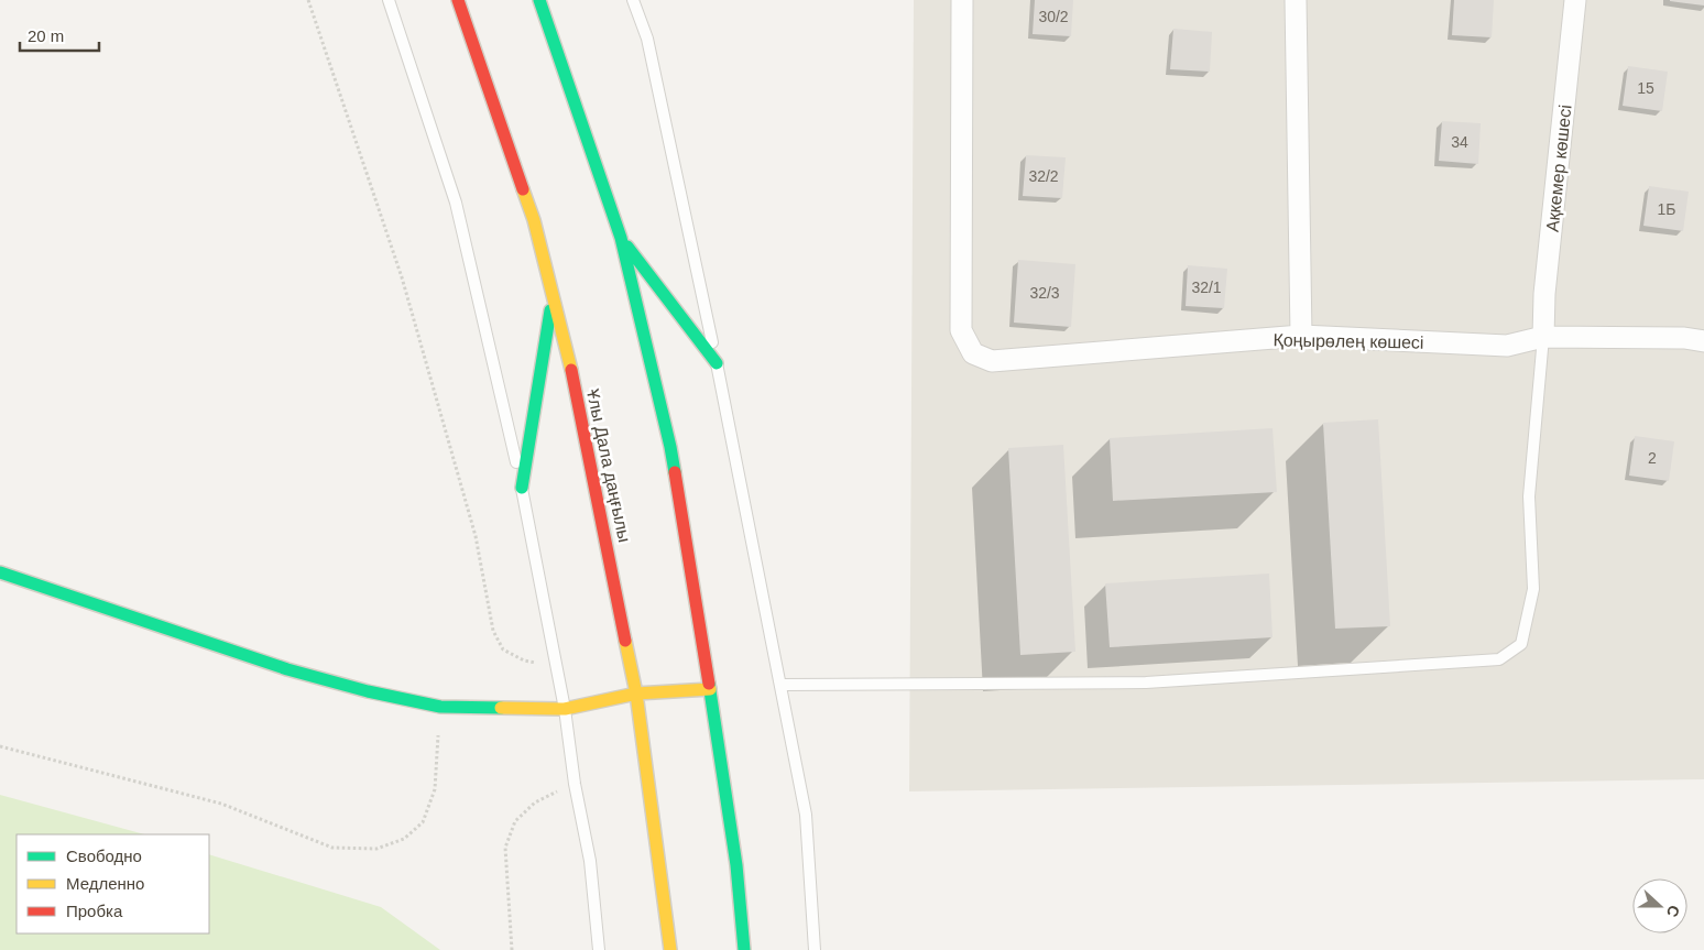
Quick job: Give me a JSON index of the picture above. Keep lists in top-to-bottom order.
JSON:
{
  "streets": {
    "main road": ["Ұлы Дала даңғылы"],
    "street": ["Ақкемер көшесі", "Қоңырөлең көшесі"]
  },
  "crossings": [
    ["Ақкемер көшесі", "Қоңырөлең көшесі"]
  ],
  "house_numbers": [
    "30/2",
    "15",
    "34",
    "32/2",
    "1Б",
    "32/1",
    "32/3",
    "2"
  ],
  "legend": ["Свободно", "Медленно", "Пробка"],
  "scale_bar": "20 m",
  "north": "right"
}
